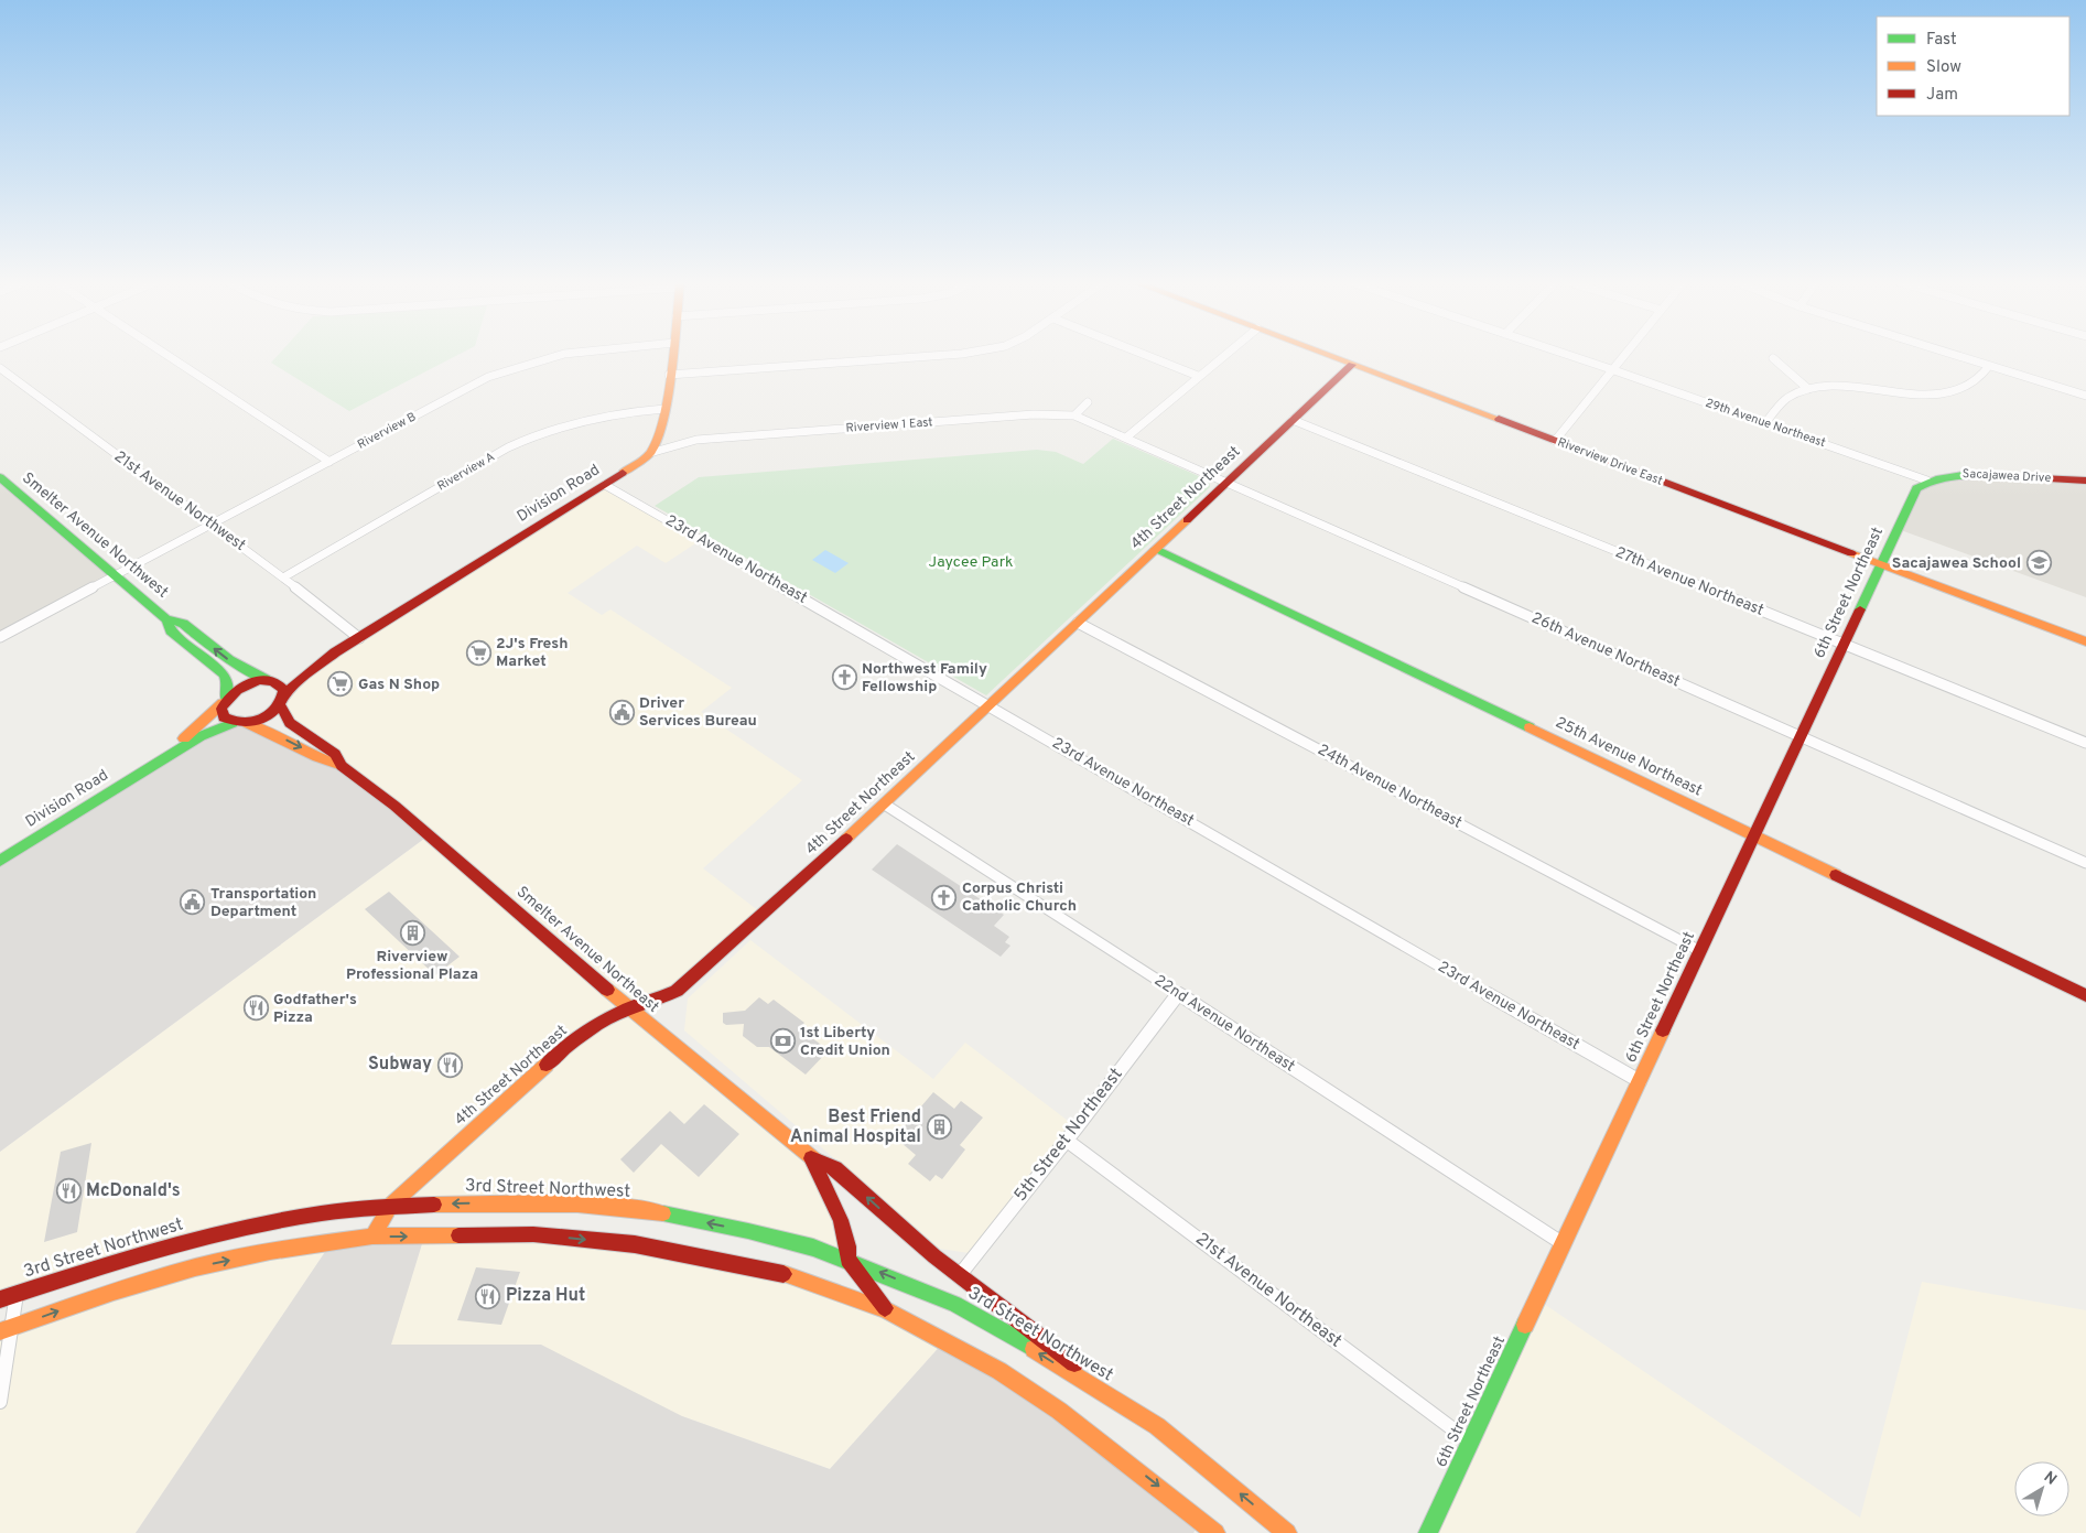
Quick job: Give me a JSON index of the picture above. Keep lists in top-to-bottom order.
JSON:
{
  "streets": {
    "main road": [
      "Riverview Drive East",
      "Sacajawea Drive",
      "Division Road",
      "4th Street Northeast",
      "Smelter Avenue Northwest",
      "6th Street Northeast",
      "25th Avenue Northeast",
      "Smelter Avenue Northeast",
      "3rd Street Northwest"
    ],
    "street": [
      "29th Avenue Northeast",
      "Riverview 1 East",
      "Riverview B",
      "Riverview A",
      "21st Avenue Northwest",
      "23rd Avenue Northeast",
      "27th Avenue Northeast",
      "26th Avenue Northeast",
      "24th Avenue Northeast",
      "22nd Avenue Northeast",
      "5th Street Northeast",
      "21st Avenue Northeast"
    ]
  },
  "crossings": [
    ["29th Avenue Northeast", "Sacajawea Drive"],
    ["29th Avenue Northeast", "6th Street Northeast"],
    ["Riverview 1 East", "Division Road"],
    ["Riverview 1 East", "26th Avenue Northeast"],
    ["Riverview B", "21st Avenue Northwest"],
    ["Riverview B", "Smelter Avenue Northwest"],
    ["Riverview Drive East", "4th Street Northeast"],
    ["Riverview Drive East", "6th Street Northeast"],
    ["Riverview A", "21st Avenue Northwest"],
    ["Sacajawea Drive", "6th Street Northeast"],
    ["Division Road", "21st Avenue Northwest"],
    ["Division Road", "Smelter Avenue Northwest"],
    ["Division Road", "23rd Avenue Northeast"],
    ["Division Road", "Smelter Avenue Northeast"],
    ["4th Street Northeast", "23rd Avenue Northeast"],
    ["4th Street Northeast", "27th Avenue Northeast"],
    ["4th Street Northeast", "26th Avenue Northeast"],
    ["4th Street Northeast", "25th Avenue Northeast"],
    ["4th Street Northeast", "24th Avenue Northeast"],
    ["4th Street Northeast", "Smelter Avenue Northeast"],
    ["4th Street Northeast", "22nd Avenue Northeast"],
    ["4th Street Northeast", "3rd Street Northwest"],
    ["Smelter Avenue Northwest", "Smelter Avenue Northeast"],
    ["23rd Avenue Northeast", "6th Street Northeast"],
    ["27th Avenue Northeast", "6th Street Northeast"],
    ["6th Street Northeast", "26th Avenue Northeast"],
    ["6th Street Northeast", "25th Avenue Northeast"],
    ["6th Street Northeast", "24th Avenue Northeast"],
    ["6th Street Northeast", "22nd Avenue Northeast"],
    ["6th Street Northeast", "21st Avenue Northeast"],
    ["Smelter Avenue Northeast", "5th Street Northeast"],
    ["Smelter Avenue Northeast", "3rd Street Northwest"],
    ["22nd Avenue Northeast", "5th Street Northeast"],
    ["5th Street Northeast", "21st Avenue Northeast"]
  ],
  "parks": ["Jaycee Park"],
  "places": {
    "school or university": ["Sacajawea School"],
    "supermarket": ["2J's Fresh Market", "Gas N Shop"],
    "church": ["Northwest Family Fellowship", "Corpus Christi Catholic Church"],
    "public building": ["Driver Services Bureau", "Transportation Department"],
    "building": ["Riverview Professional Plaza", "Best Friend Animal Hospital"],
    "restaurant": [
      "Godfather's Pizza",
      "Subway",
      "McDonald's",
      "Pizza Hut"
    ],
    "bank": ["1st Liberty Credit Union"]
  },
  "legend": ["Fast", "Slow", "Jam"],
  "north": "top right"
}
